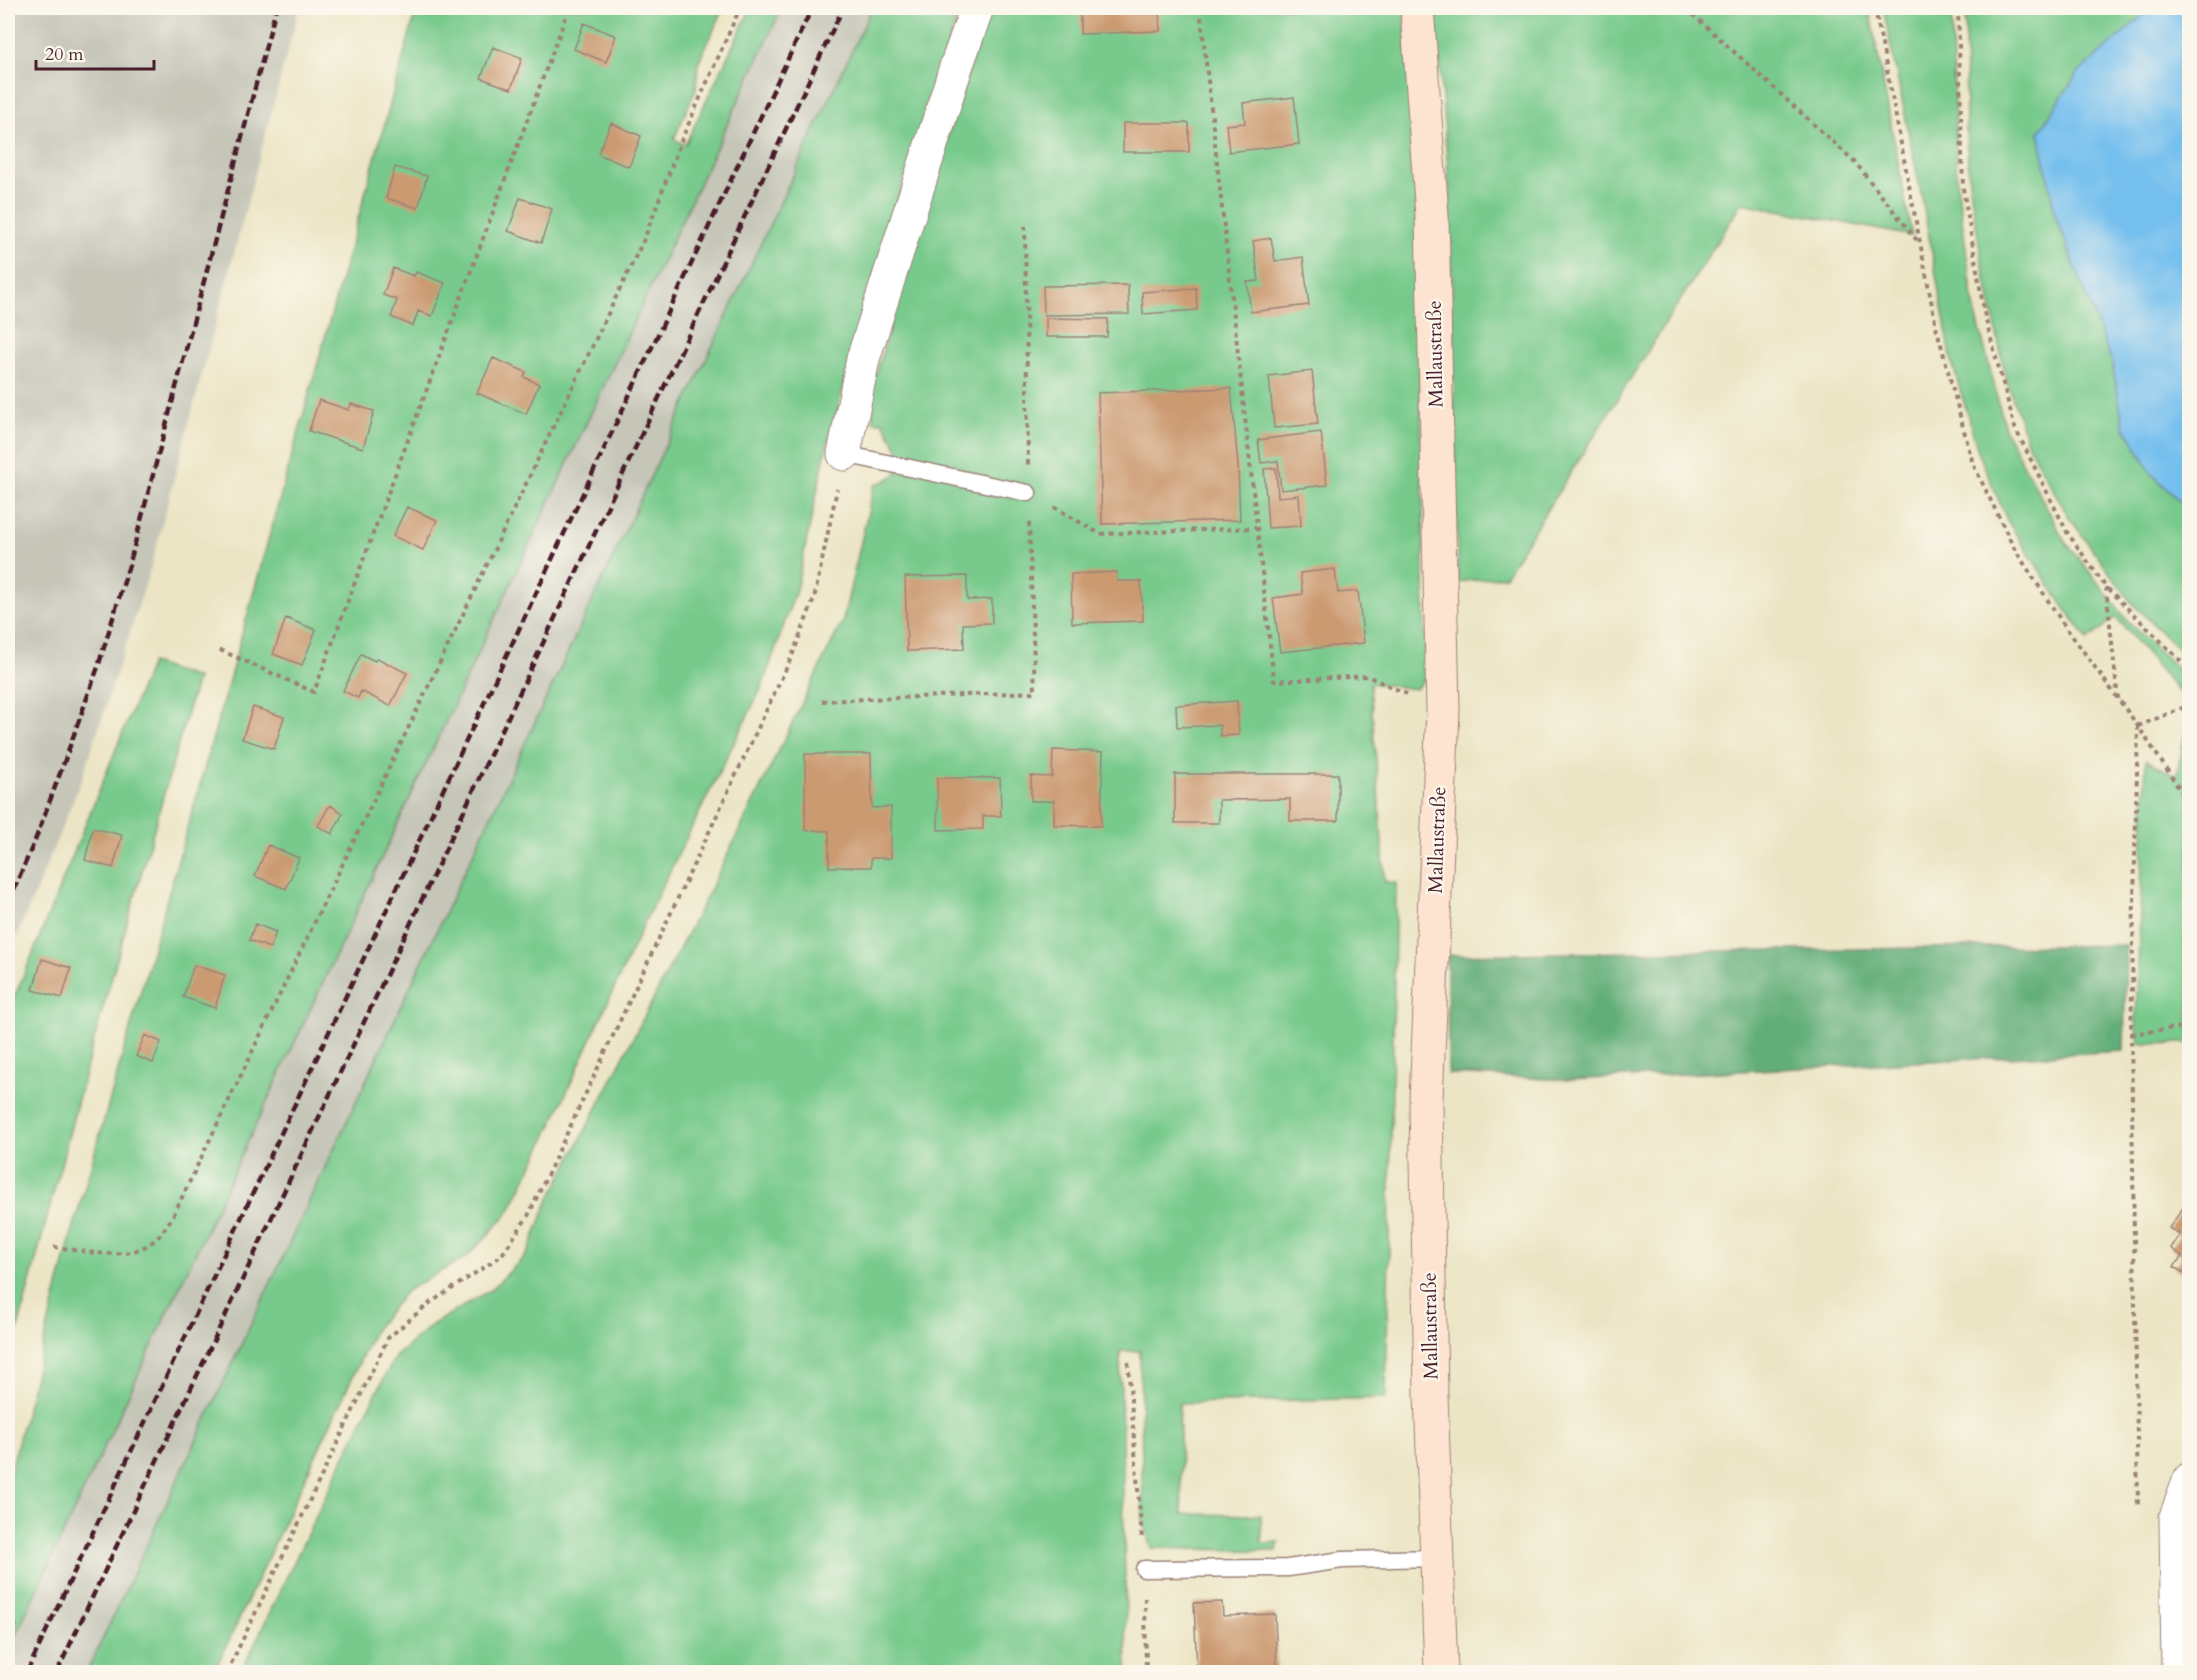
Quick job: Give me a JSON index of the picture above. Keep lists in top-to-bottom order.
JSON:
{
  "streets": {
    "street": ["Mallaustraße"]
  },
  "scale_bar": "20 m"
}
